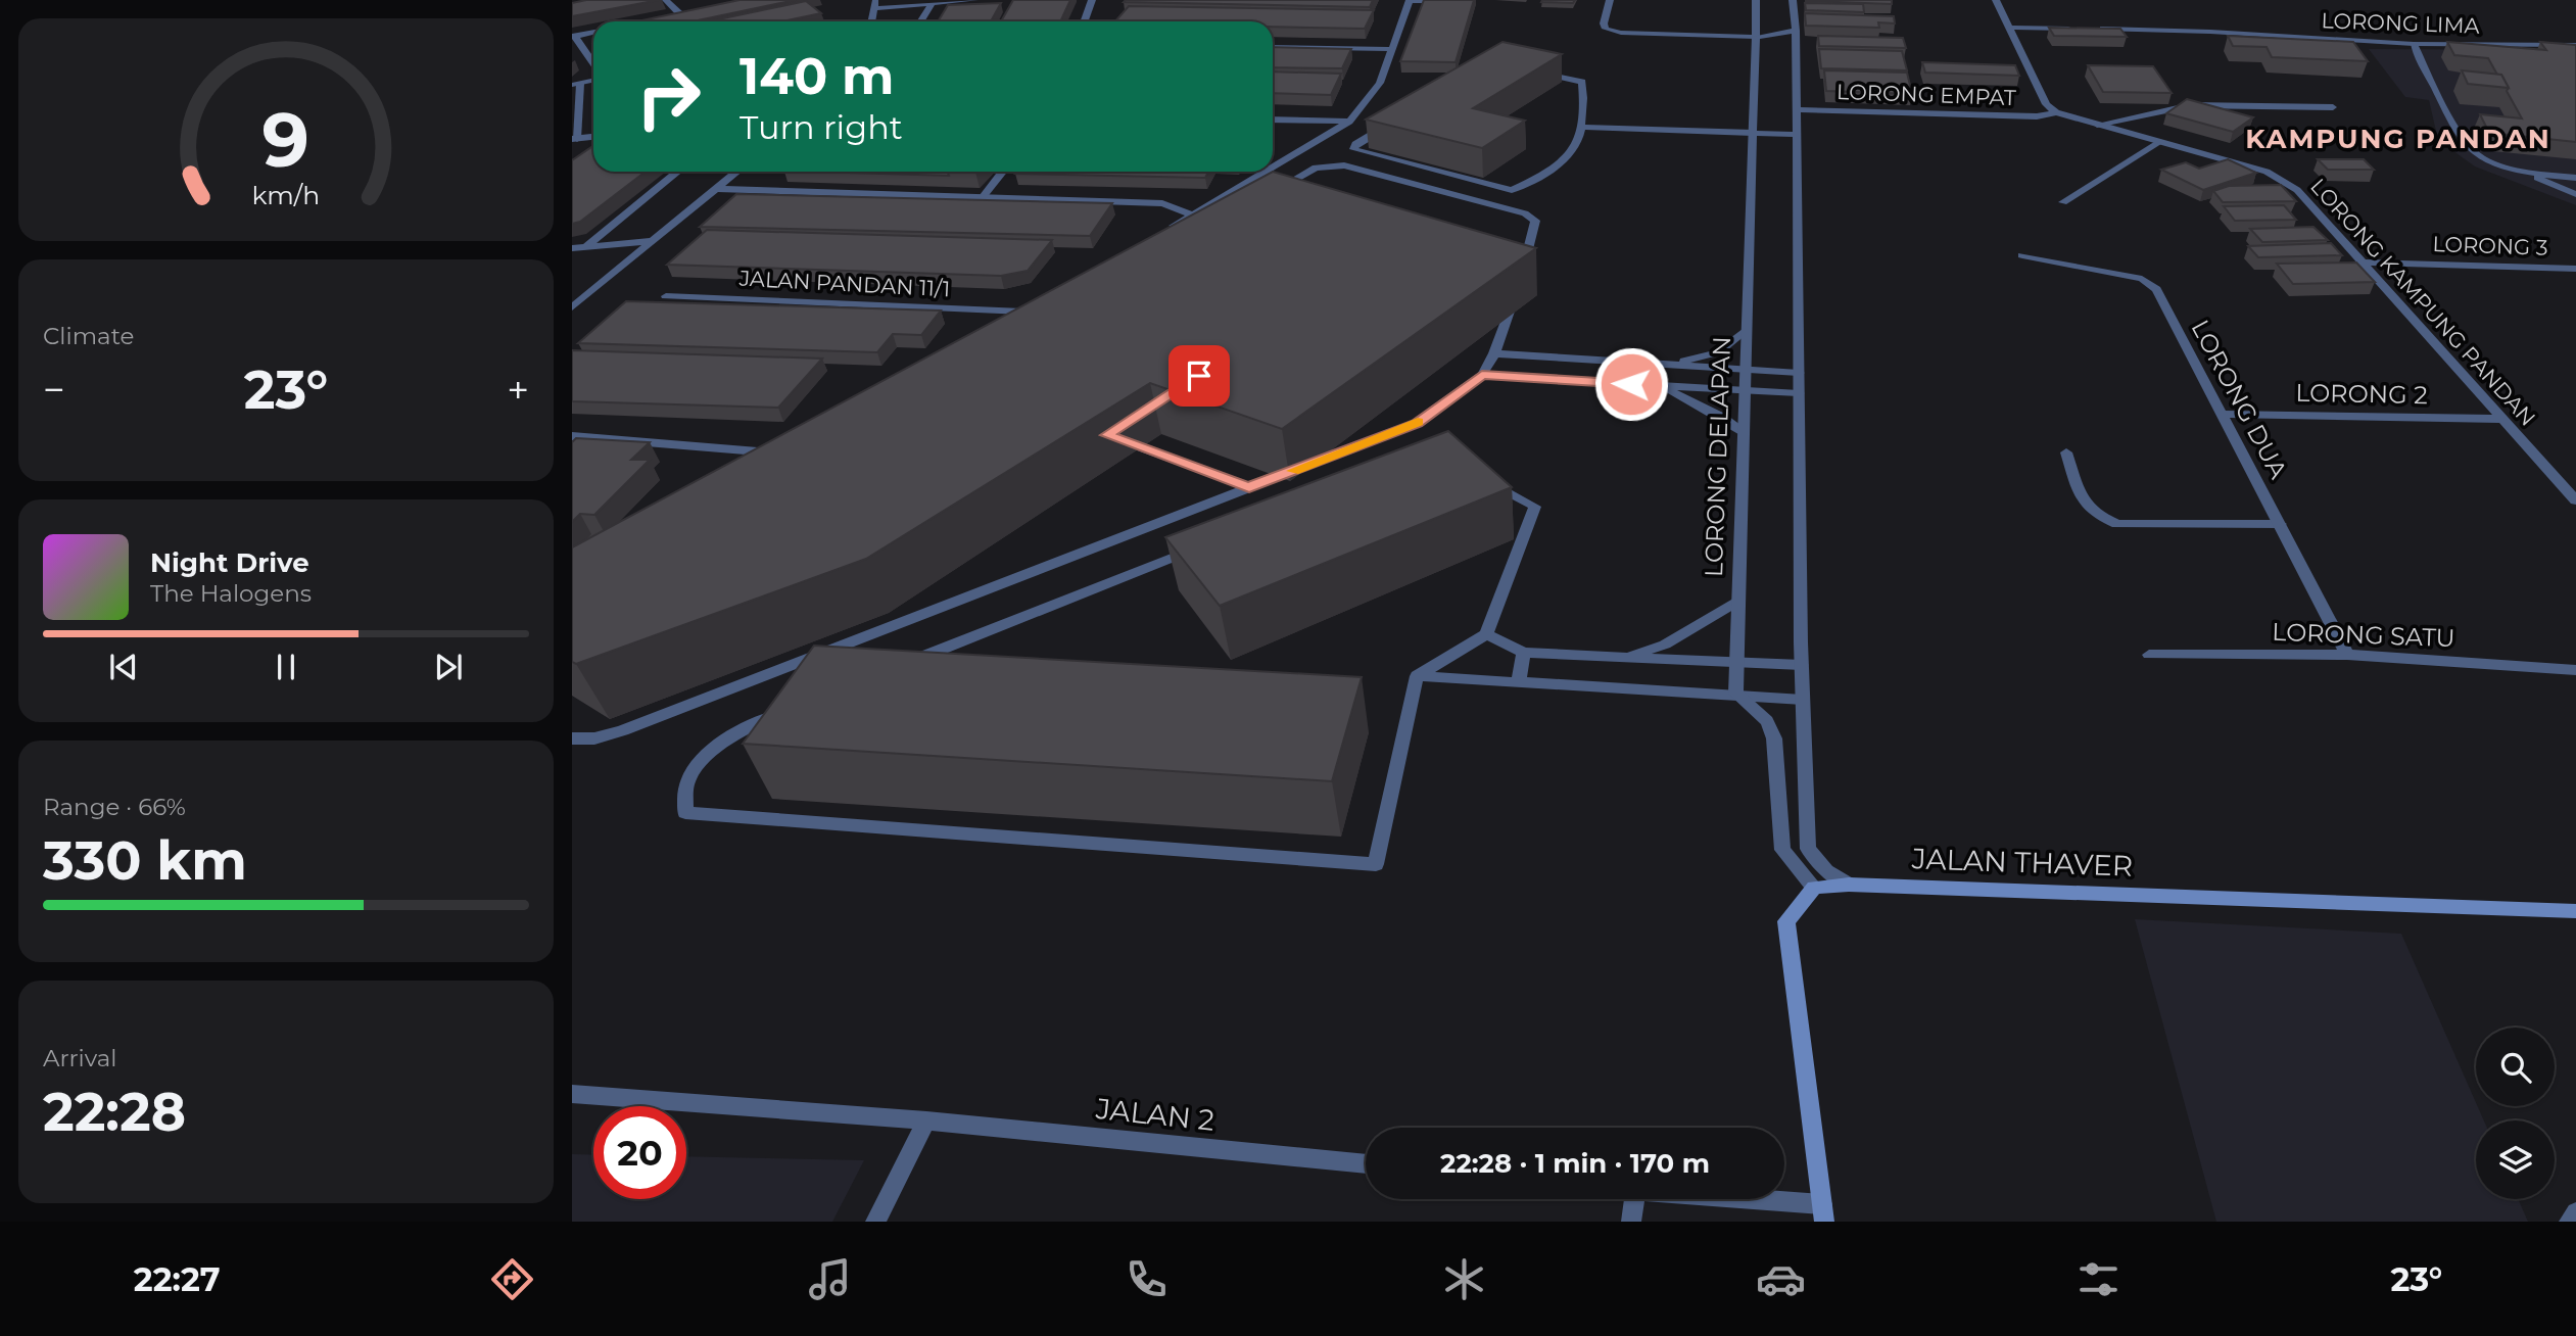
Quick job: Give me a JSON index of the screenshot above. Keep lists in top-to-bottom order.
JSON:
{
  "streets": {
    "street": [
      "LORONG LIMA",
      "LORONG EMPAT",
      "LORONG 3",
      "JALAN PANDAN 11/1",
      "LORONG KAMPUNG PANDAN",
      "LORONG 2",
      "LORONG DUA",
      "LORONG DELAPAN",
      "LORONG SATU",
      "JALAN THAVER",
      "JALAN 2"
    ]
  },
  "crossings": [
    ["LORONG EMPAT", "LORONG KAMPUNG PANDAN"],
    ["LORONG 3", "LORONG KAMPUNG PANDAN"],
    ["LORONG KAMPUNG PANDAN", "LORONG 2"],
    ["LORONG 2", "LORONG DUA"],
    ["LORONG DUA", "LORONG SATU"]
  ],
  "districts": ["KAMPUNG PANDAN"],
  "page": {
    "turn": ["140 m", "Turn right"],
    "tile": [
      "Climate",
      ["Range · 66%", "330 km"],
      ["Arrival", "22:28"]
    ],
    "heat": ["−", "23°", "+"],
    "song": ["Night Drive", "The Halogens"],
    "limit": "20",
    "trip": "22:28 · 1 min · 170 m",
    "tabs": ["22:27", "23°"],
    "gauge": ["9", "km/h"]
  }
}
